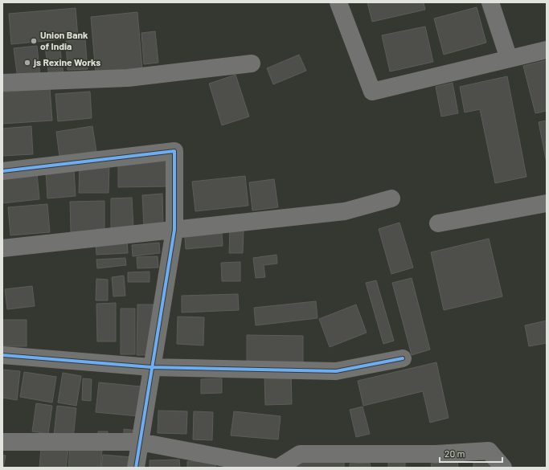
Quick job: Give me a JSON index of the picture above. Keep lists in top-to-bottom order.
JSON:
{
  "places": ["Union Bank of India", "js Rexine Works"],
  "scale_bar": "20 m"
}
